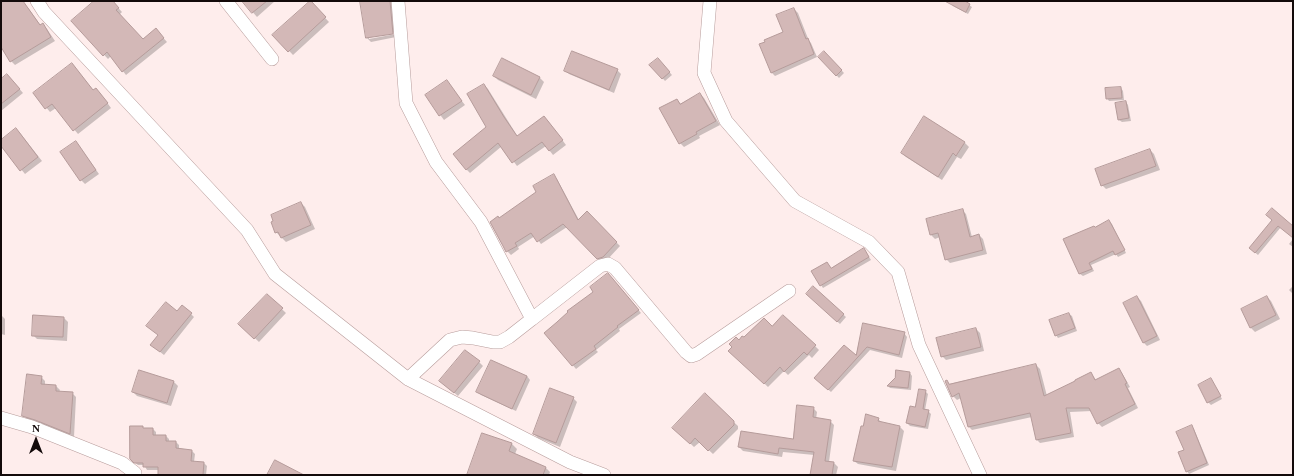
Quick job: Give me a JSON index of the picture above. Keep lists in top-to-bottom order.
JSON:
{
  "north": "top"
}
